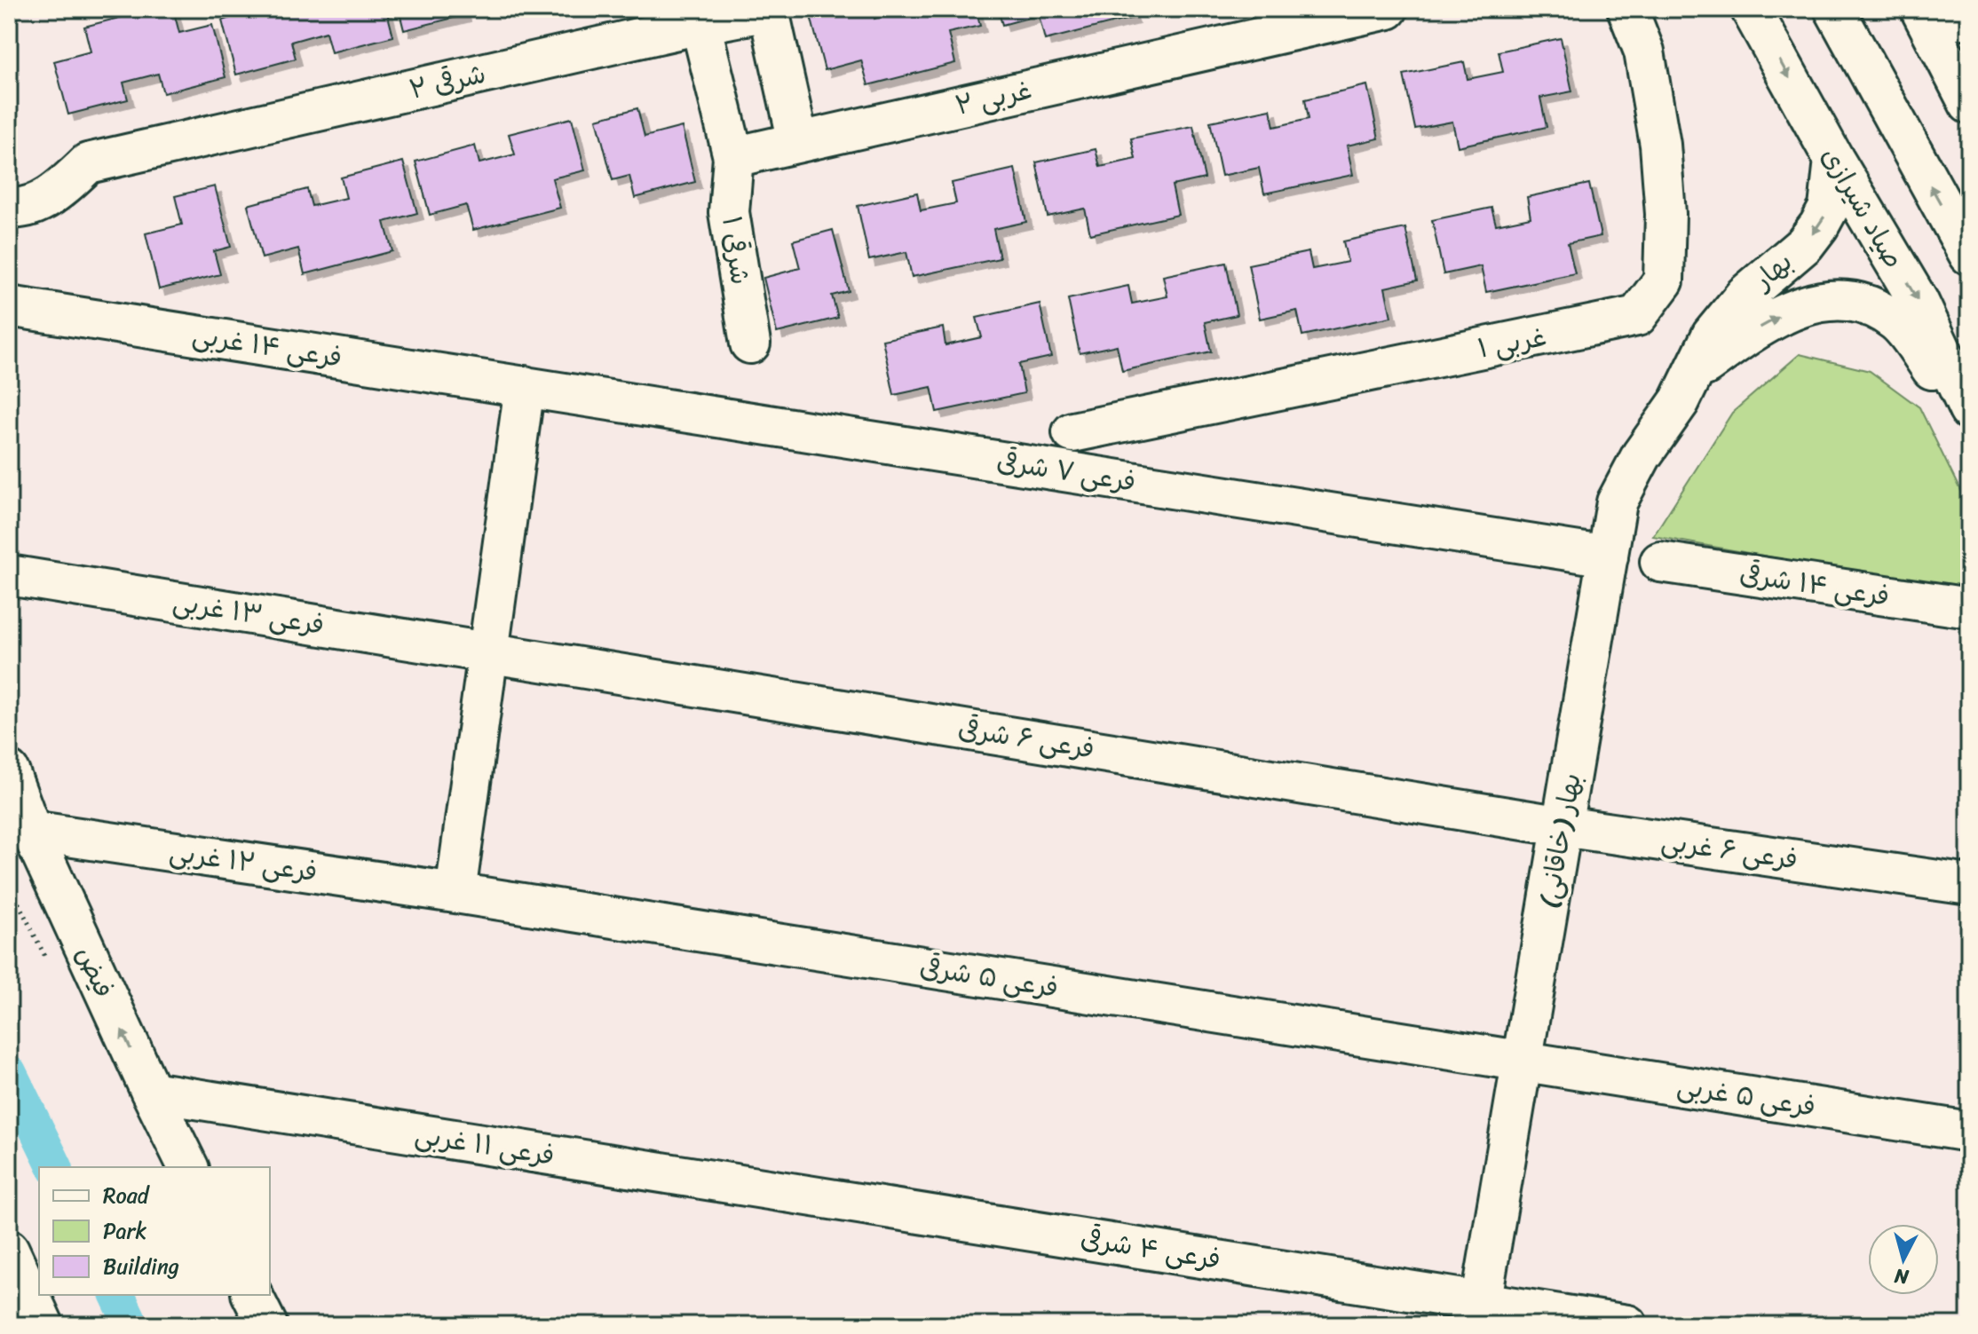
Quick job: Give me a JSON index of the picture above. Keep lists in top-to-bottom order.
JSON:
{
  "streets": {
    "street": [
      "۲ شرقی",
      "۲ غربی",
      "صیاد شیرازی",
      "۱ شرقی",
      "بهار",
      "۱ غربی",
      "فرعی ۱۴ غربی",
      "فرعی ۷ شرقی",
      "فرعی ۱۴ شرقی",
      "فرعی ۱۳ غربی",
      "فرعی ۶ شرقی",
      "بهار (خاقانی)",
      "فرعی ۶ غربی",
      "فرعی ۱۲ غربی",
      "فیض",
      "فرعی ۵ شرقی",
      "فرعی ۵ غربی",
      "فرعی ۱۱ غربی",
      "فرعی ۴ شرقی"
    ]
  },
  "crossings": [
    ["۲ شرقی", "۲ غربی"],
    ["۲ غربی", "۱ شرقی"],
    ["صیاد شیرازی", "بهار"],
    ["بهار", "بهار (خاقانی)"],
    ["فرعی ۱۴ غربی", "فرعی ۷ شرقی"],
    ["فرعی ۷ شرقی", "بهار (خاقانی)"],
    ["فرعی ۱۳ غربی", "فرعی ۶ شرقی"],
    ["فرعی ۶ شرقی", "بهار (خاقانی)"],
    ["فرعی ۶ شرقی", "فرعی ۶ غربی"],
    ["بهار (خاقانی)", "فرعی ۶ غربی"],
    ["بهار (خاقانی)", "فرعی ۵ شرقی"],
    ["بهار (خاقانی)", "فرعی ۵ غربی"],
    ["بهار (خاقانی)", "فرعی ۴ شرقی"],
    ["فرعی ۱۲ غربی", "فیض"],
    ["فرعی ۱۲ غربی", "فرعی ۵ شرقی"],
    ["فیض", "فرعی ۱۱ غربی"],
    ["فرعی ۵ شرقی", "فرعی ۵ غربی"],
    ["فرعی ۱۱ غربی", "فرعی ۴ شرقی"]
  ],
  "one_way": ["بهار", "فیض"],
  "legend": ["Road", "Park", "Building"],
  "north": "bottom"
}
